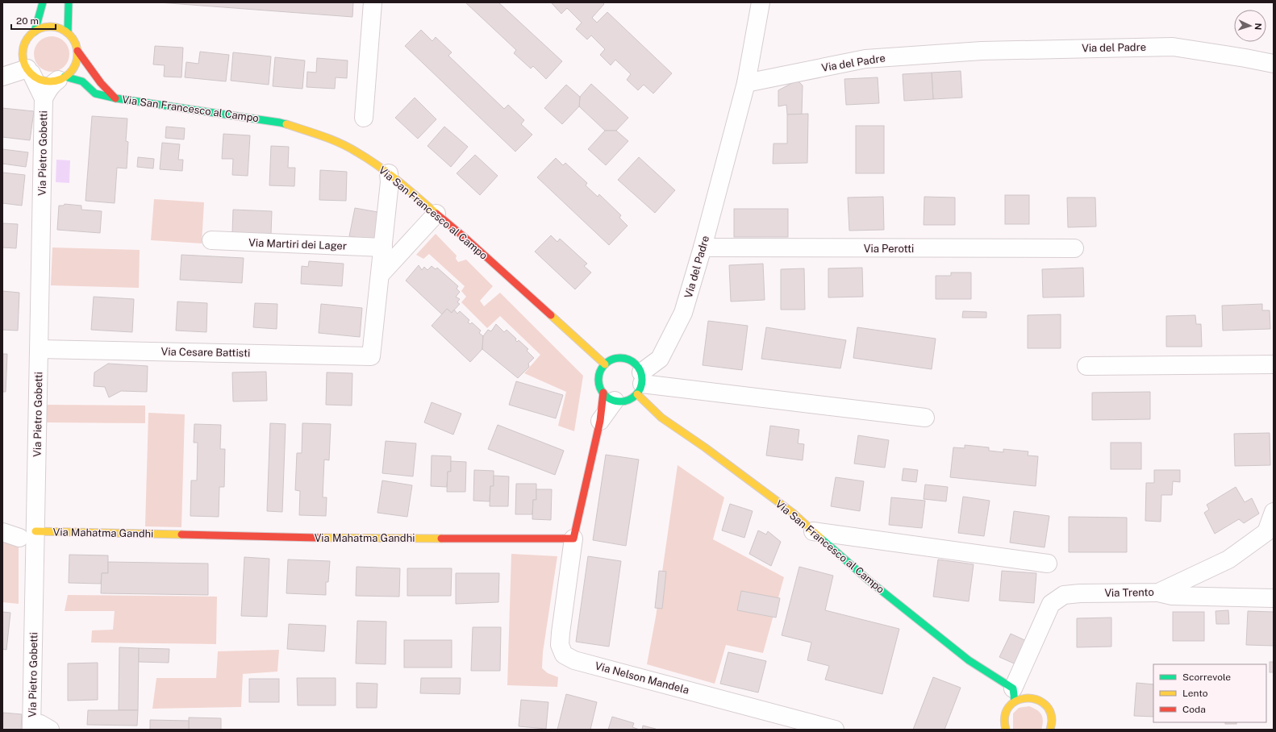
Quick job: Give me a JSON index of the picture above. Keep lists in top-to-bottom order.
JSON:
{
  "streets": {
    "street": [
      "Via del Padre",
      "Via San Francesco al Campo",
      "Via Pietro Gobetti",
      "Via Martiri dei Lager",
      "Via Perotti",
      "Via Cesare Battisti",
      "Via Mahatma Gandhi",
      "Via Trento",
      "Via Nelson Mandela"
    ]
  },
  "crossings": [
    ["Via del Padre", "Via San Francesco al Campo"],
    ["Via del Padre", "Via Perotti"],
    ["Via San Francesco al Campo", "Via Pietro Gobetti"],
    ["Via San Francesco al Campo", "Via Trento"],
    ["Via Pietro Gobetti", "Via Cesare Battisti"],
    ["Via Pietro Gobetti", "Via Mahatma Gandhi"],
    ["Via Mahatma Gandhi", "Via Nelson Mandela"]
  ],
  "legend": ["Scorrevole", "Lento", "Coda"],
  "scale_bar": "20 m",
  "north": "right"
}
